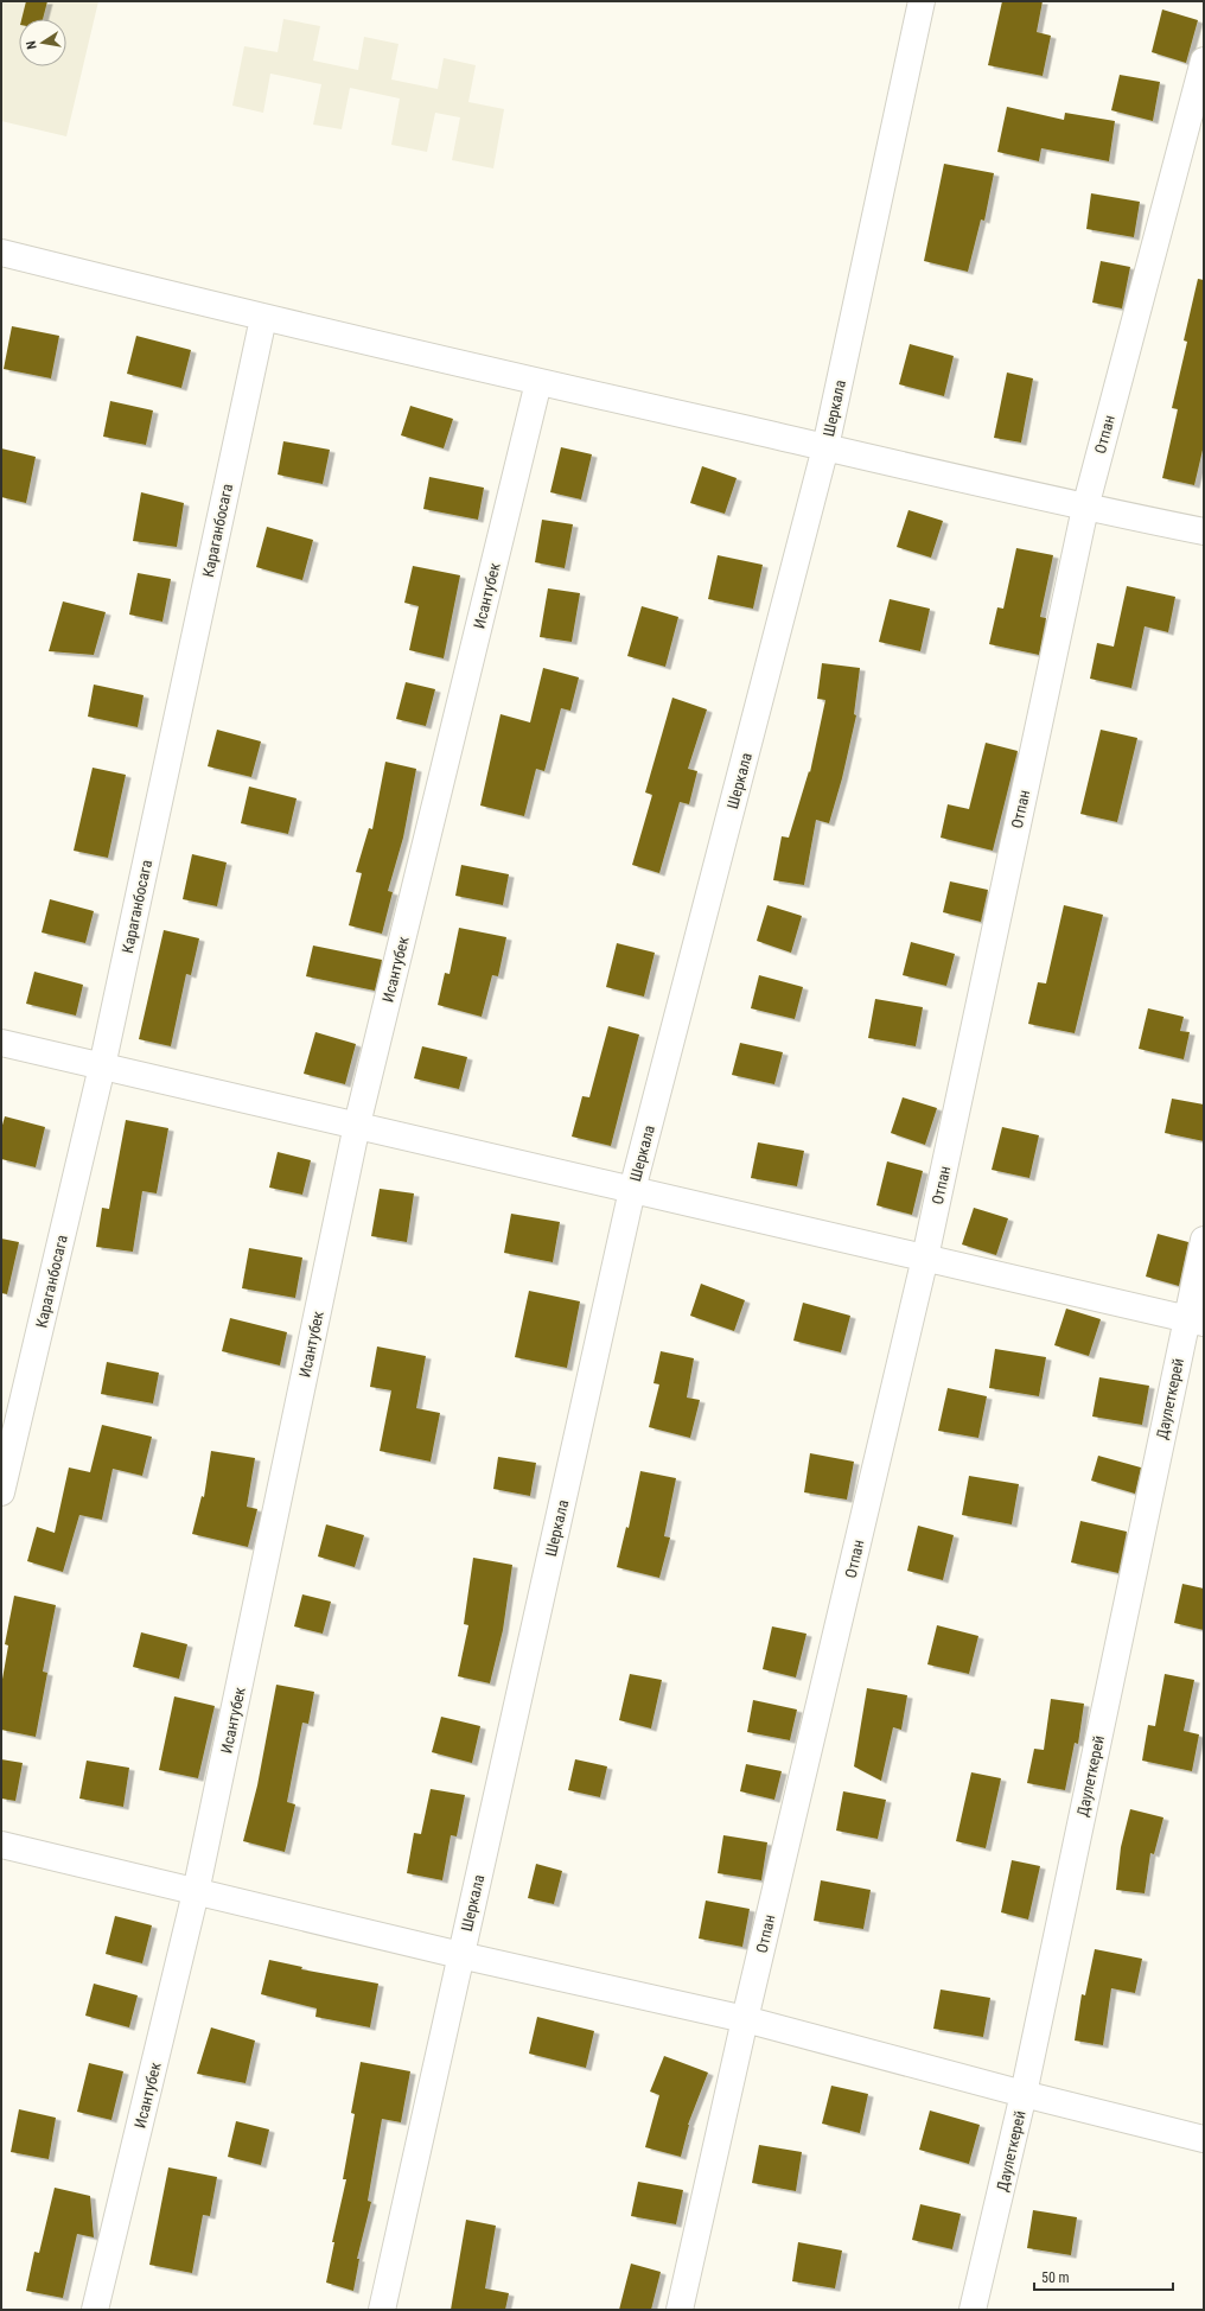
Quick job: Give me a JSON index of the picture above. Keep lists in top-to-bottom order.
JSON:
{
  "streets": {
    "street": [
      "Шеркала",
      "Отпан",
      "Караганбосага",
      "Исантубек",
      "Даулеткерей"
    ]
  },
  "scale_bar": "50 m",
  "north": "left"
}
